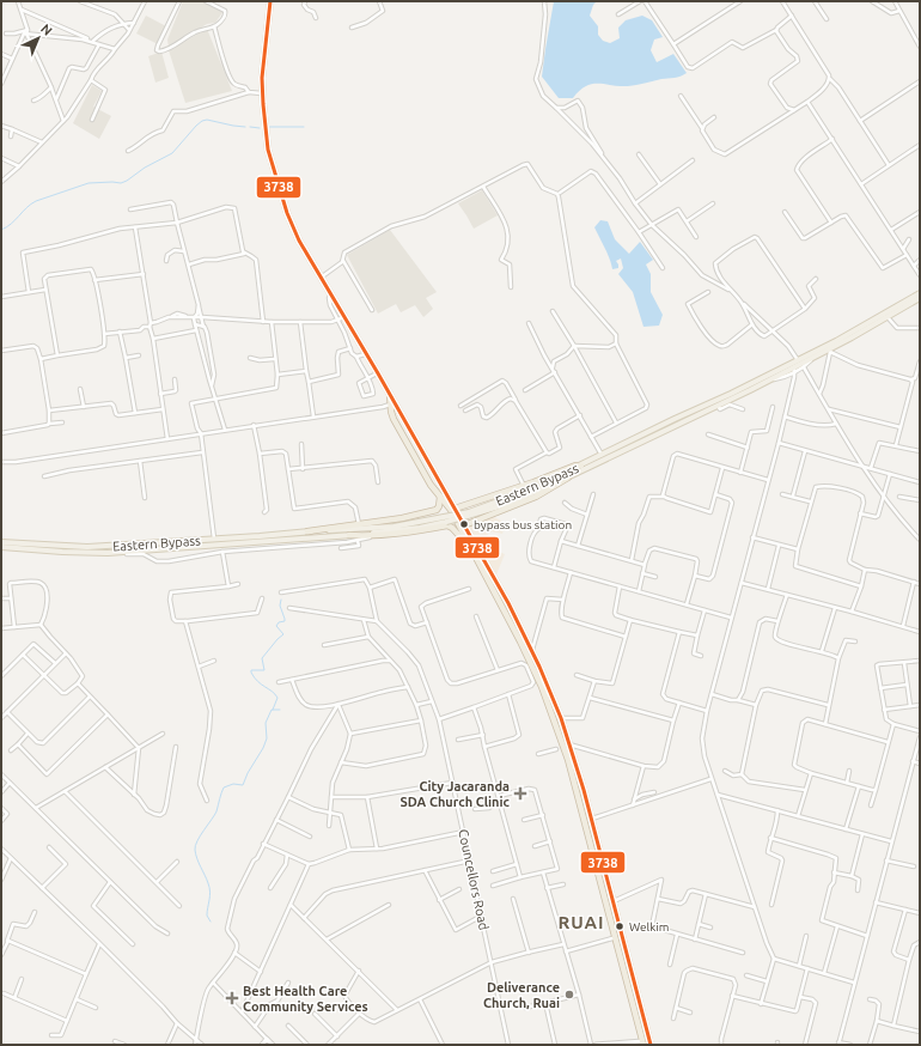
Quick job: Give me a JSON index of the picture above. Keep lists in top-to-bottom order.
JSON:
{
  "streets": {
    "main road": ["Eastern Bypass"],
    "street": ["Councellors Road"]
  },
  "districts": ["RUAI"],
  "places": {
    "other": ["bypass bus station", "Welkim", "Deliverance Church, Ruai"],
    "health": ["City Jacaranda SDA Church Clinic", "Best Health Care Community Services"]
  },
  "lines": ["transit line 3738"],
  "north": "top right"
}
